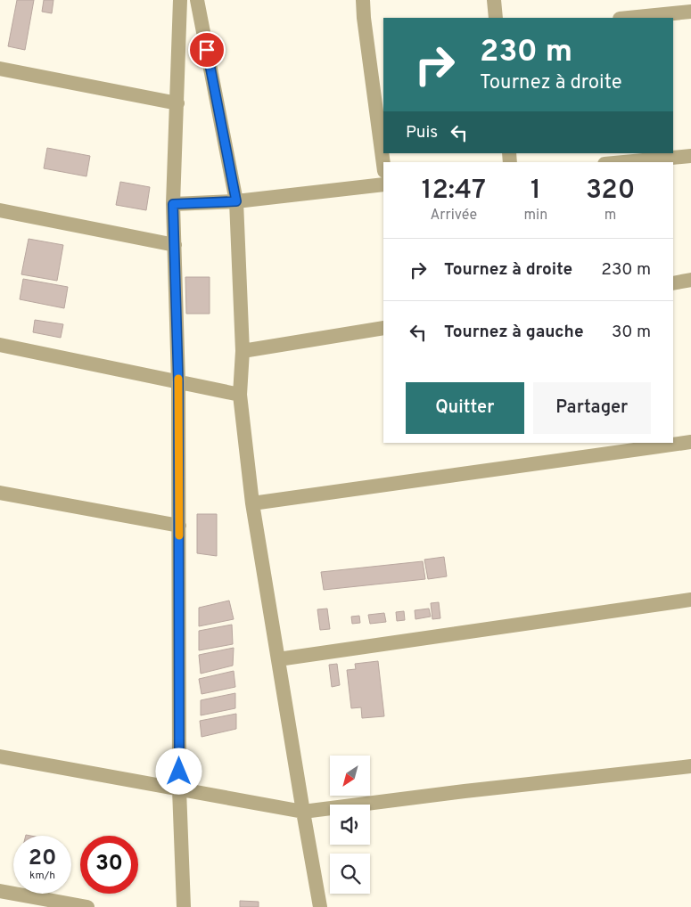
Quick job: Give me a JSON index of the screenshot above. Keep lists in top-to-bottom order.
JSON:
{
  "north": "bottom left",
  "page": {
    "turn": ["230 m", "Tournez à droite"],
    "then": "Puis",
    "eta": [
      "12:47",
      "Arrivée",
      "1",
      "min",
      "320",
      "m"
    ],
    "list": [
      {
        "name": "Tournez à droite",
        "value": "230 m"
      },
      {
        "name": "Tournez à gauche",
        "value": "30 m"
      }
    ],
    "buttons": ["Quitter", "Partager"],
    "speed": "20 km/h",
    "limit": "30"
  }
}
